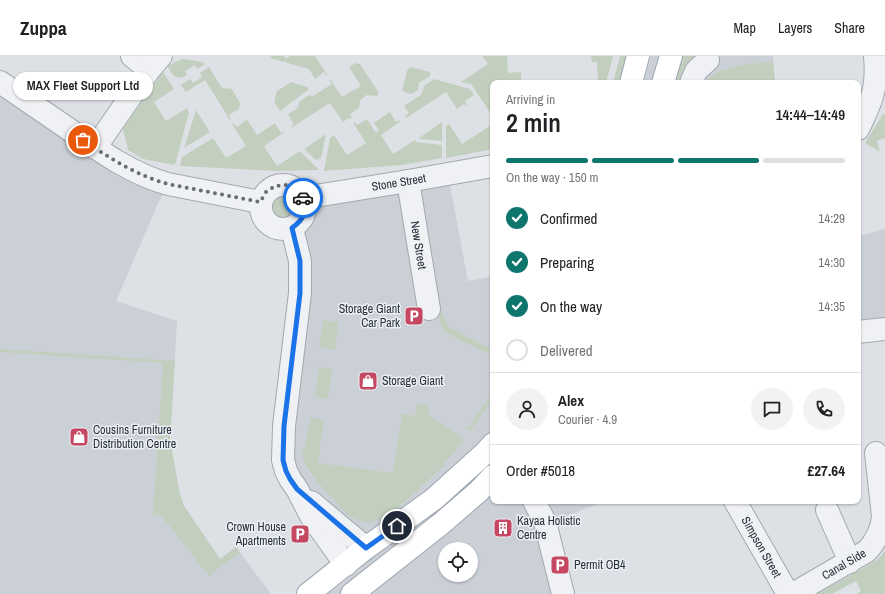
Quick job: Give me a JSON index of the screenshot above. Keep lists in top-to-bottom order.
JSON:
{
  "streets": {
    "street": [
      "Stone Street",
      "New Street",
      "Simpson Street",
      "Canal Side"
    ]
  },
  "crossings": [
    ["Stone Street", "New Street"]
  ],
  "places": {
    "other": ["MAX Fleet Support Ltd"],
    "parking": ["Storage Giant Car Park", "Crown House Apartments", "Permit OB4"],
    "shop": ["Storage Giant", "Cousins Furniture Distribution Centre"],
    "building": ["Kayaa Holistic Centre"]
  },
  "page": {
    "header": "Zuppa",
    "nav": ["Map", "Layers", "Share"],
    "bubble": "MAX Fleet Support Ltd",
    "heading": ["2 min", "Arriving in", "14:44–14:49"],
    "panel": [
      "Alex",
      "Courier · 4.9",
      "Order #5018",
      "£27.64"
    ],
    "bar": "On the way · 150 m",
    "list": [
      ["Confirmed", "14:29"],
      ["Preparing", "14:30"],
      ["On the way", "14:35"],
      "Delivered"
    ]
  }
}
